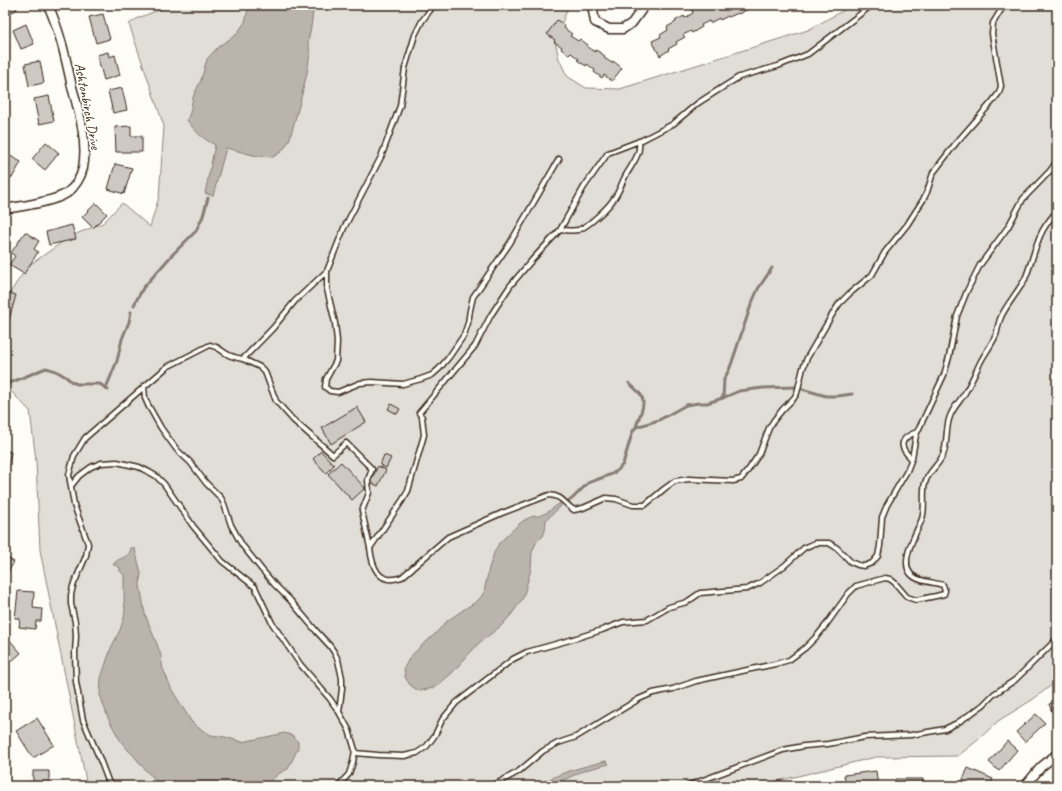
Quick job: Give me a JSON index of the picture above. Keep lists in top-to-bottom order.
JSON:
{
  "streets": {
    "street": ["Ashtonbirch Drive"]
  }
}
